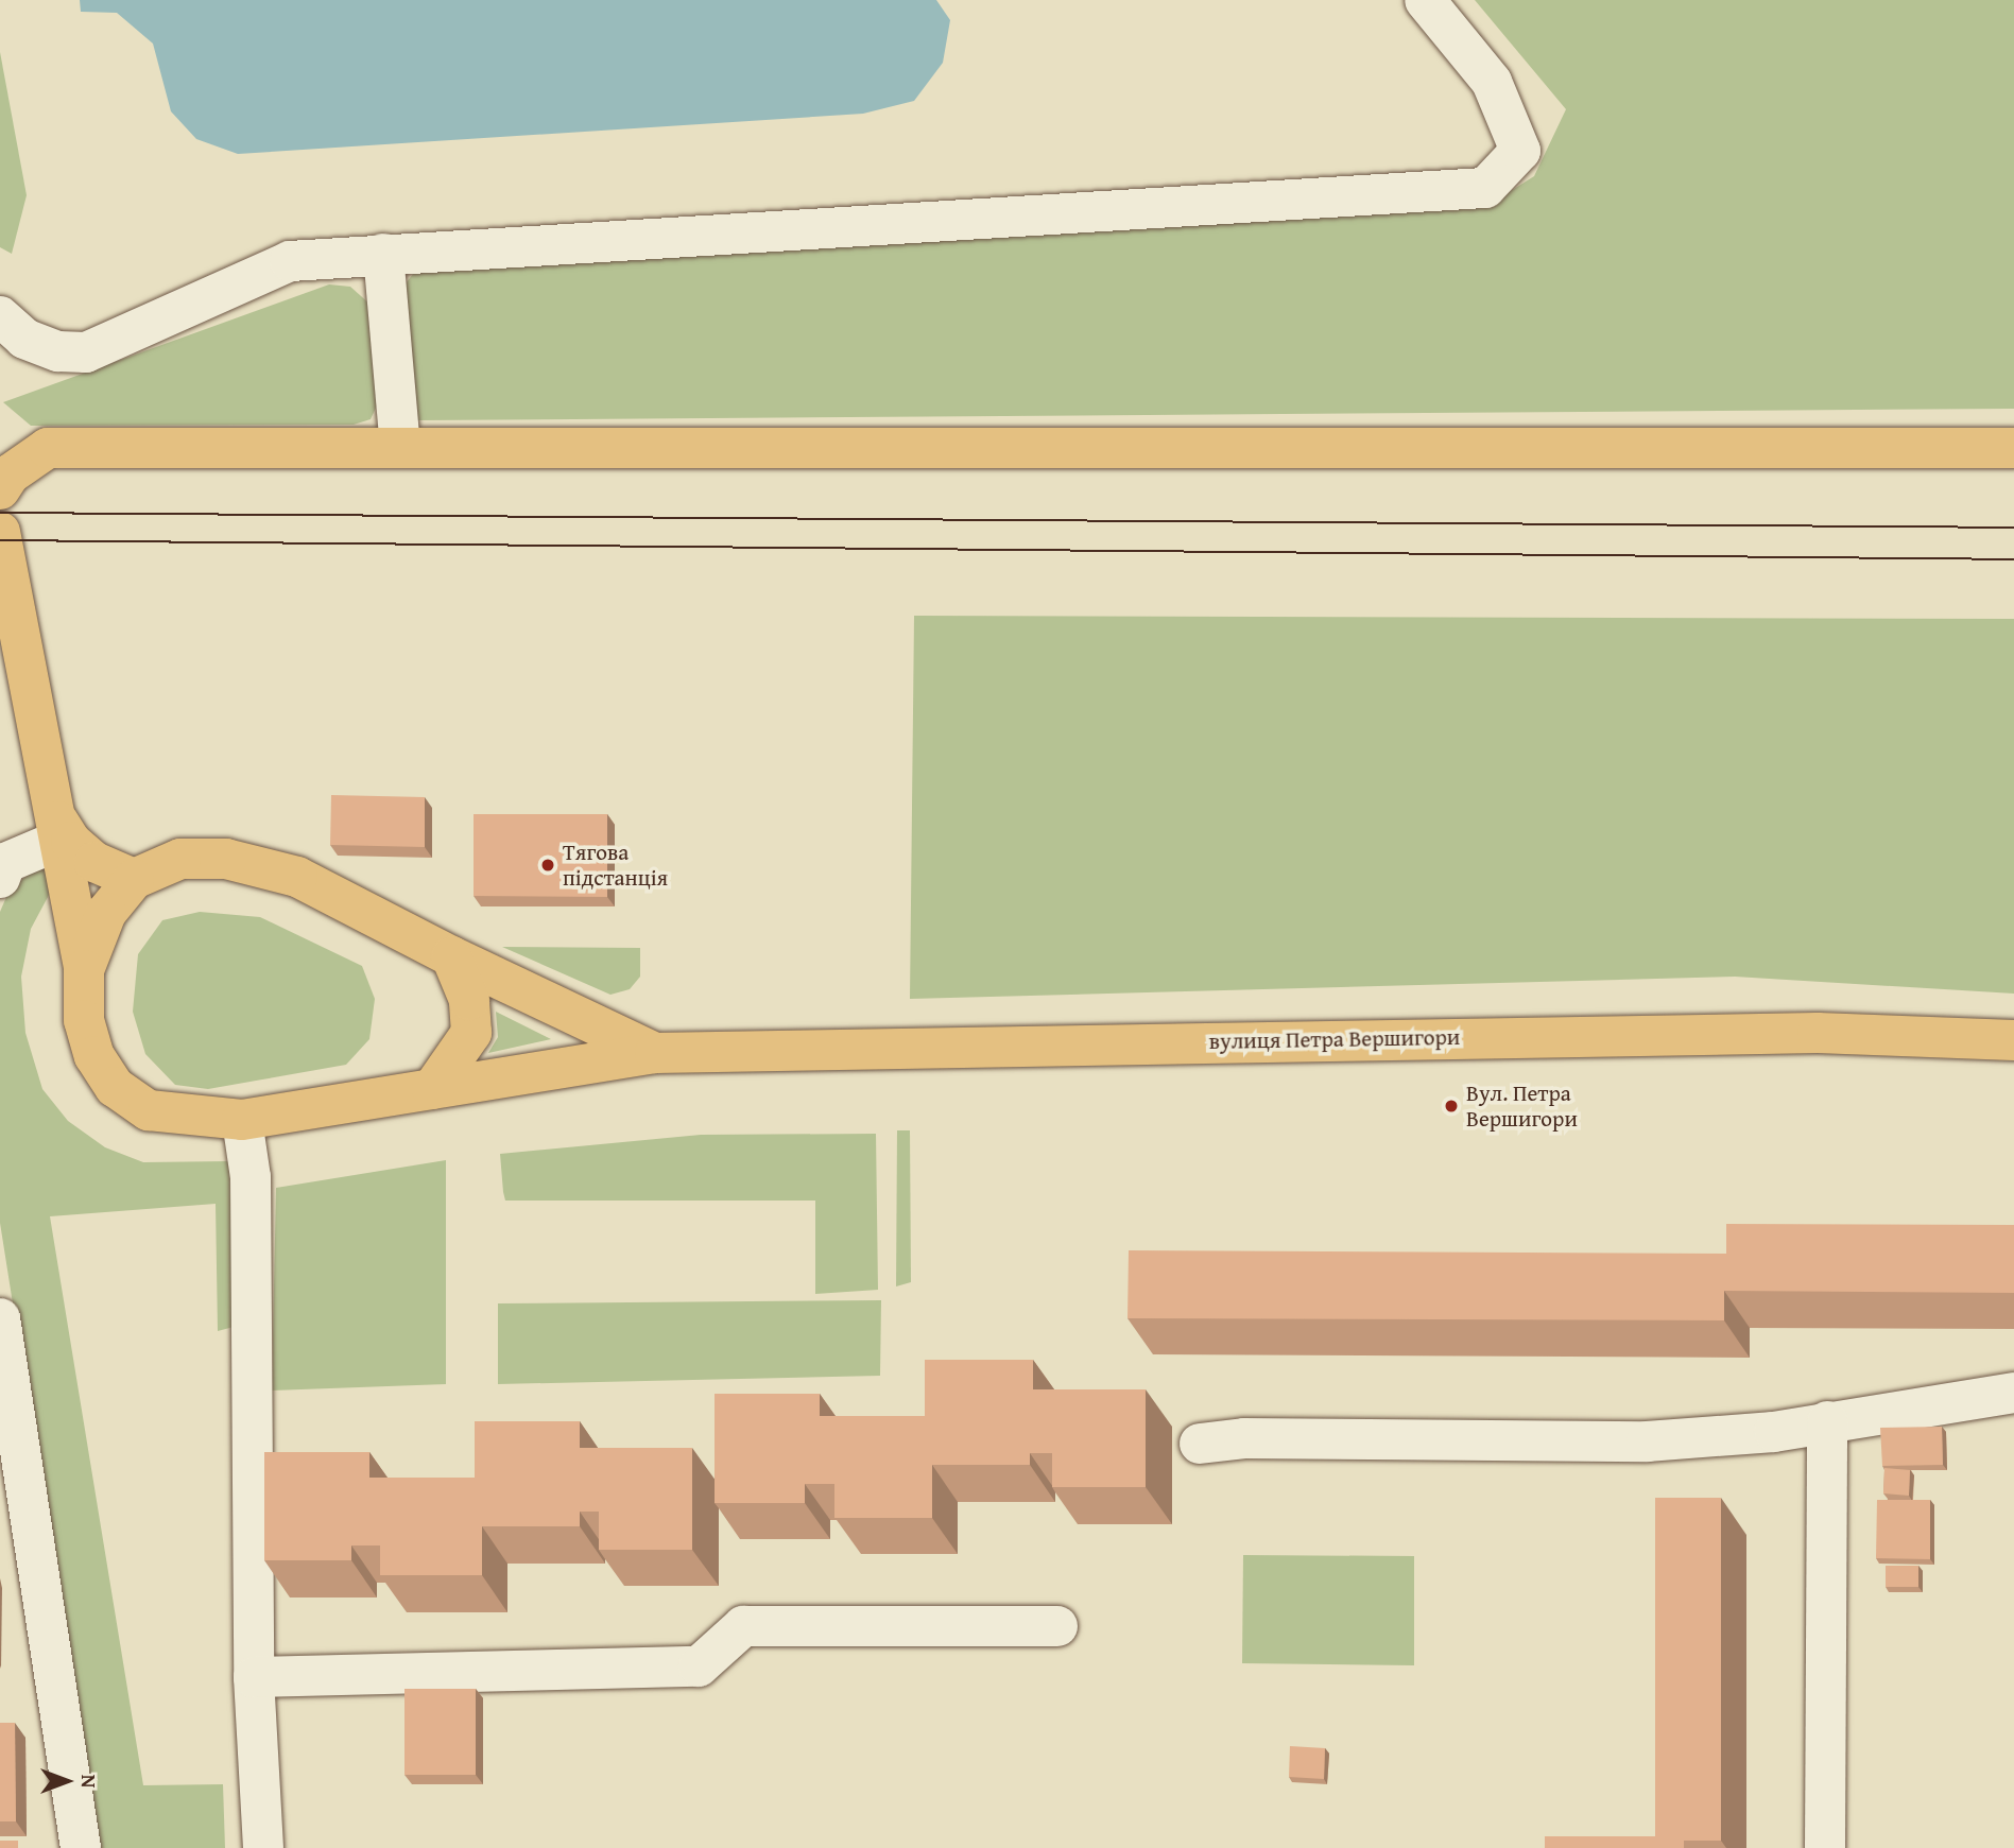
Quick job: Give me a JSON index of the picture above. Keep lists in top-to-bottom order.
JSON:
{
  "streets": {
    "main road": ["вулиця Петра Вершигори"]
  },
  "places": ["Тягова пiдстанцiя", "Вул. Петра Вершигори"],
  "north": "right"
}
